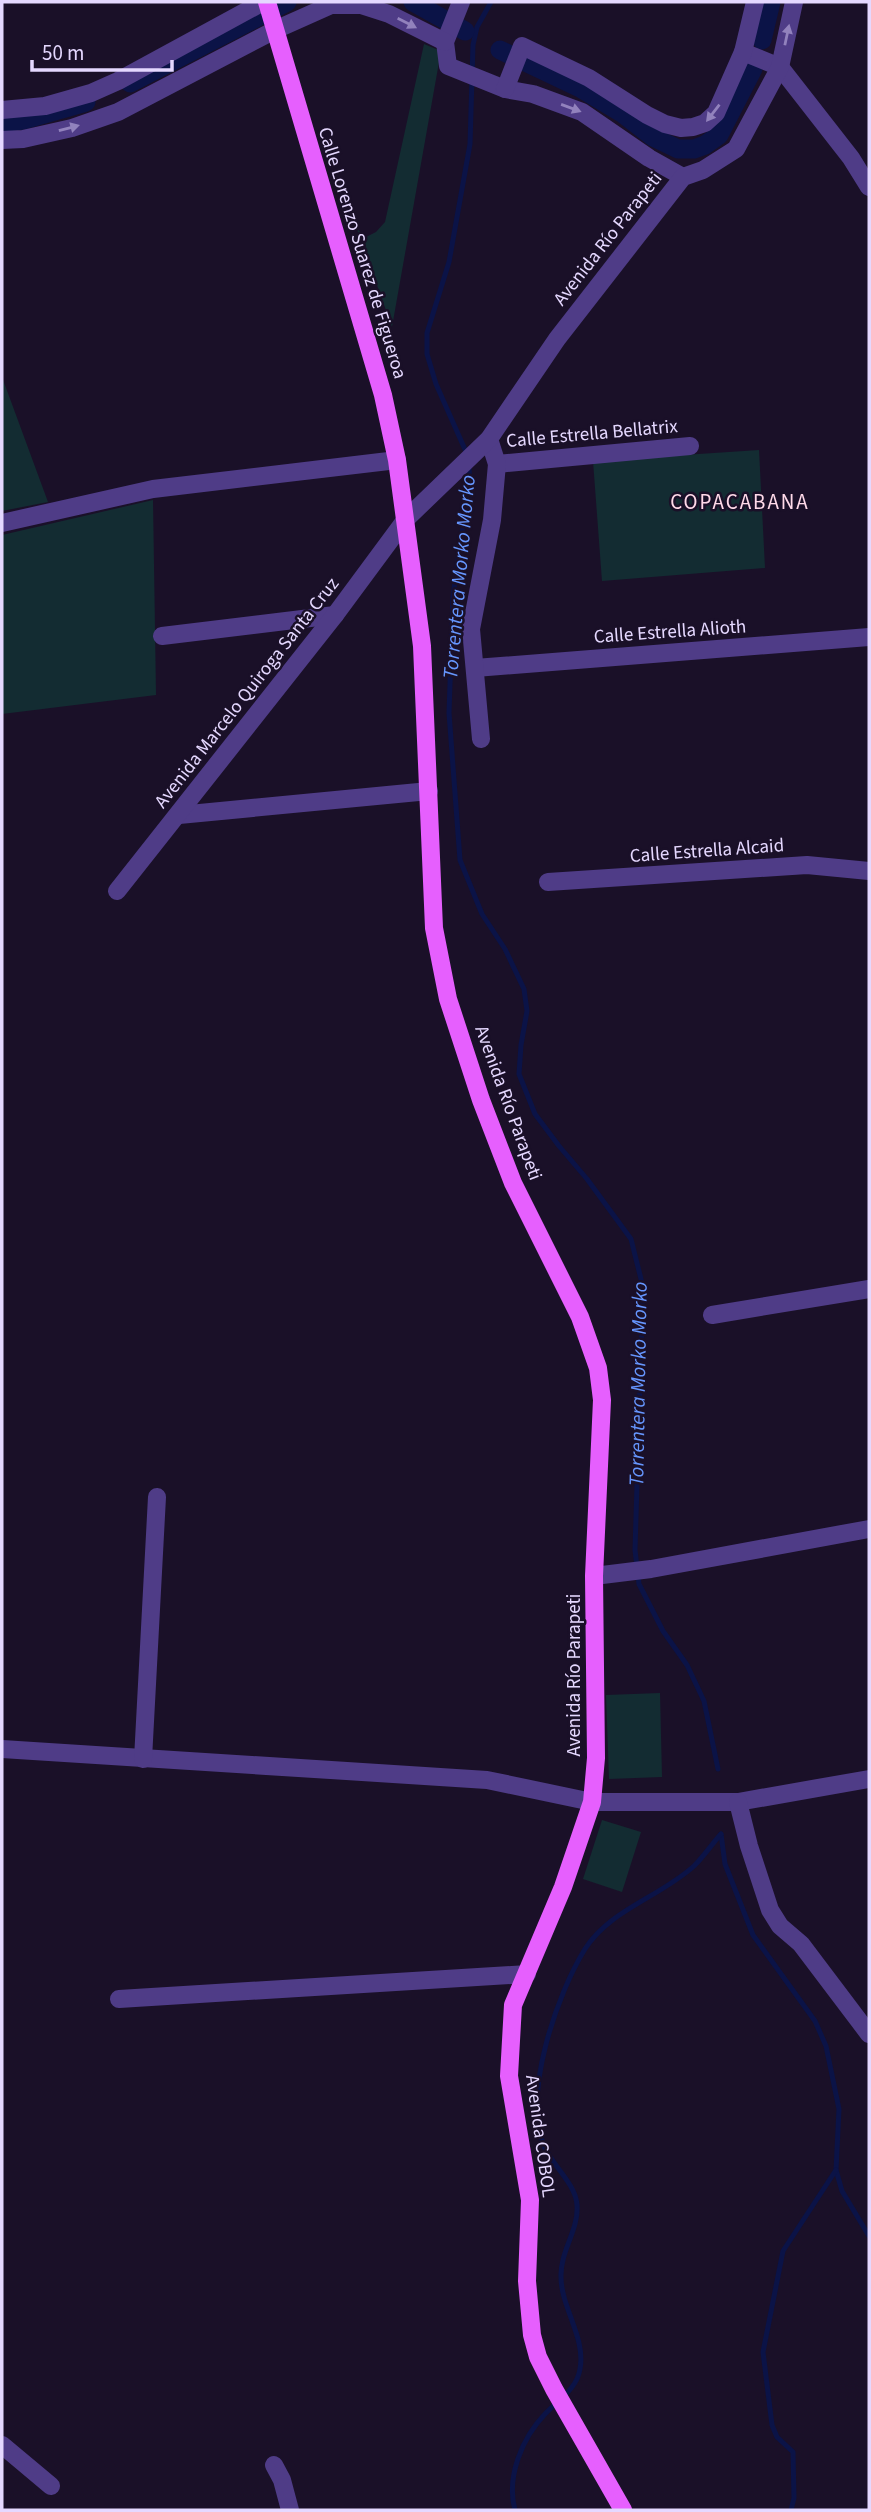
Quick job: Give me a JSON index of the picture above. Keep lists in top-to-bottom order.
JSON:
{
  "streets": {
    "main road": ["Avenida Río Parapeti", "Calle Lorenzo Suarez de Figueroa", "Avenida COBOL"],
    "street": [
      "Calle Estrella Bellatrix",
      "Calle Estrella Alioth",
      "Avenida Marcelo Quiroga Santa Cruz",
      "Calle Estrella Alcaid"
    ]
  },
  "crossings": [
    ["Avenida Río Parapeti", "Calle Lorenzo Suarez de Figueroa"],
    ["Avenida Río Parapeti", "Avenida Marcelo Quiroga Santa Cruz"],
    ["Avenida Río Parapeti", "Avenida COBOL"],
    ["Calle Lorenzo Suarez de Figueroa", "Avenida Marcelo Quiroga Santa Cruz"]
  ],
  "districts": ["COPACABANA"],
  "water": ["Torrentera Morko Morko"],
  "scale_bar": "50 m"
}
